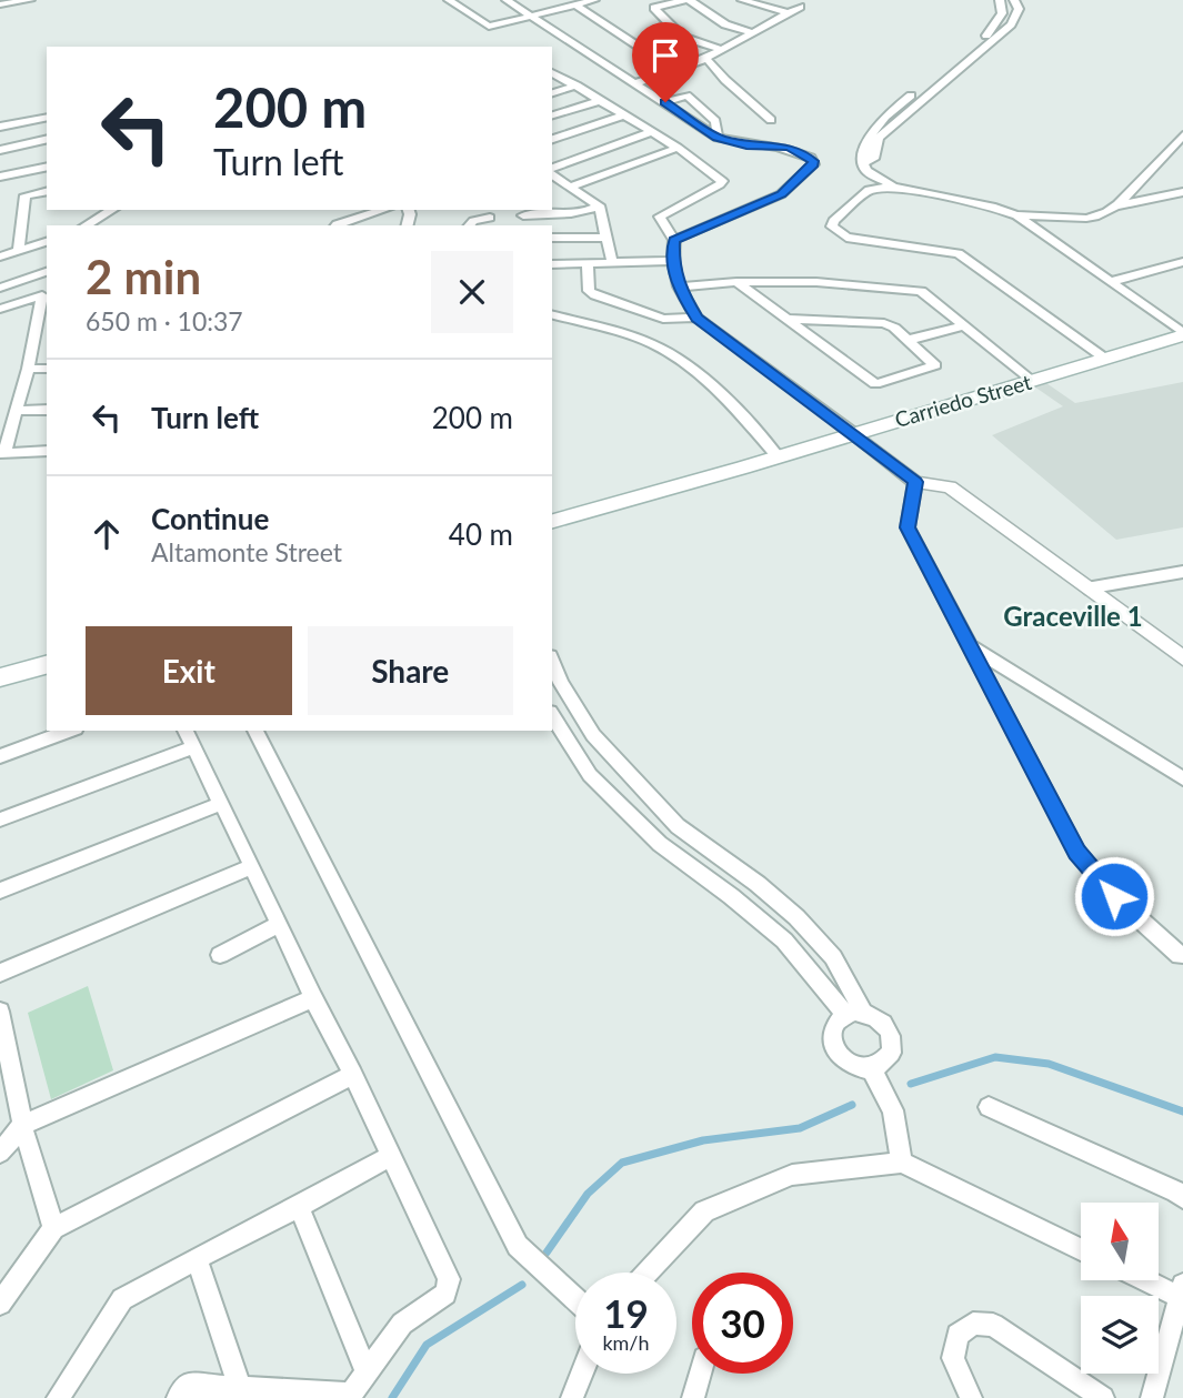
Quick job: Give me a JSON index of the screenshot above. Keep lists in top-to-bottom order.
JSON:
{
  "streets": {
    "main road": ["Carriedo Street"]
  },
  "districts": ["Graceville 1"],
  "north": "top",
  "page": {
    "turn": ["200 m", "Turn left"],
    "heading": ["2 min", "650 m · 10:37"],
    "list": [
      {
        "name": "Turn left",
        "value": "200 m"
      },
      {
        "name": "Continue",
        "note": "Altamonte Street",
        "value": "40 m"
      }
    ],
    "buttons": ["Exit", "Share"],
    "speed": "19 km/h",
    "limit": "30"
  }
}
